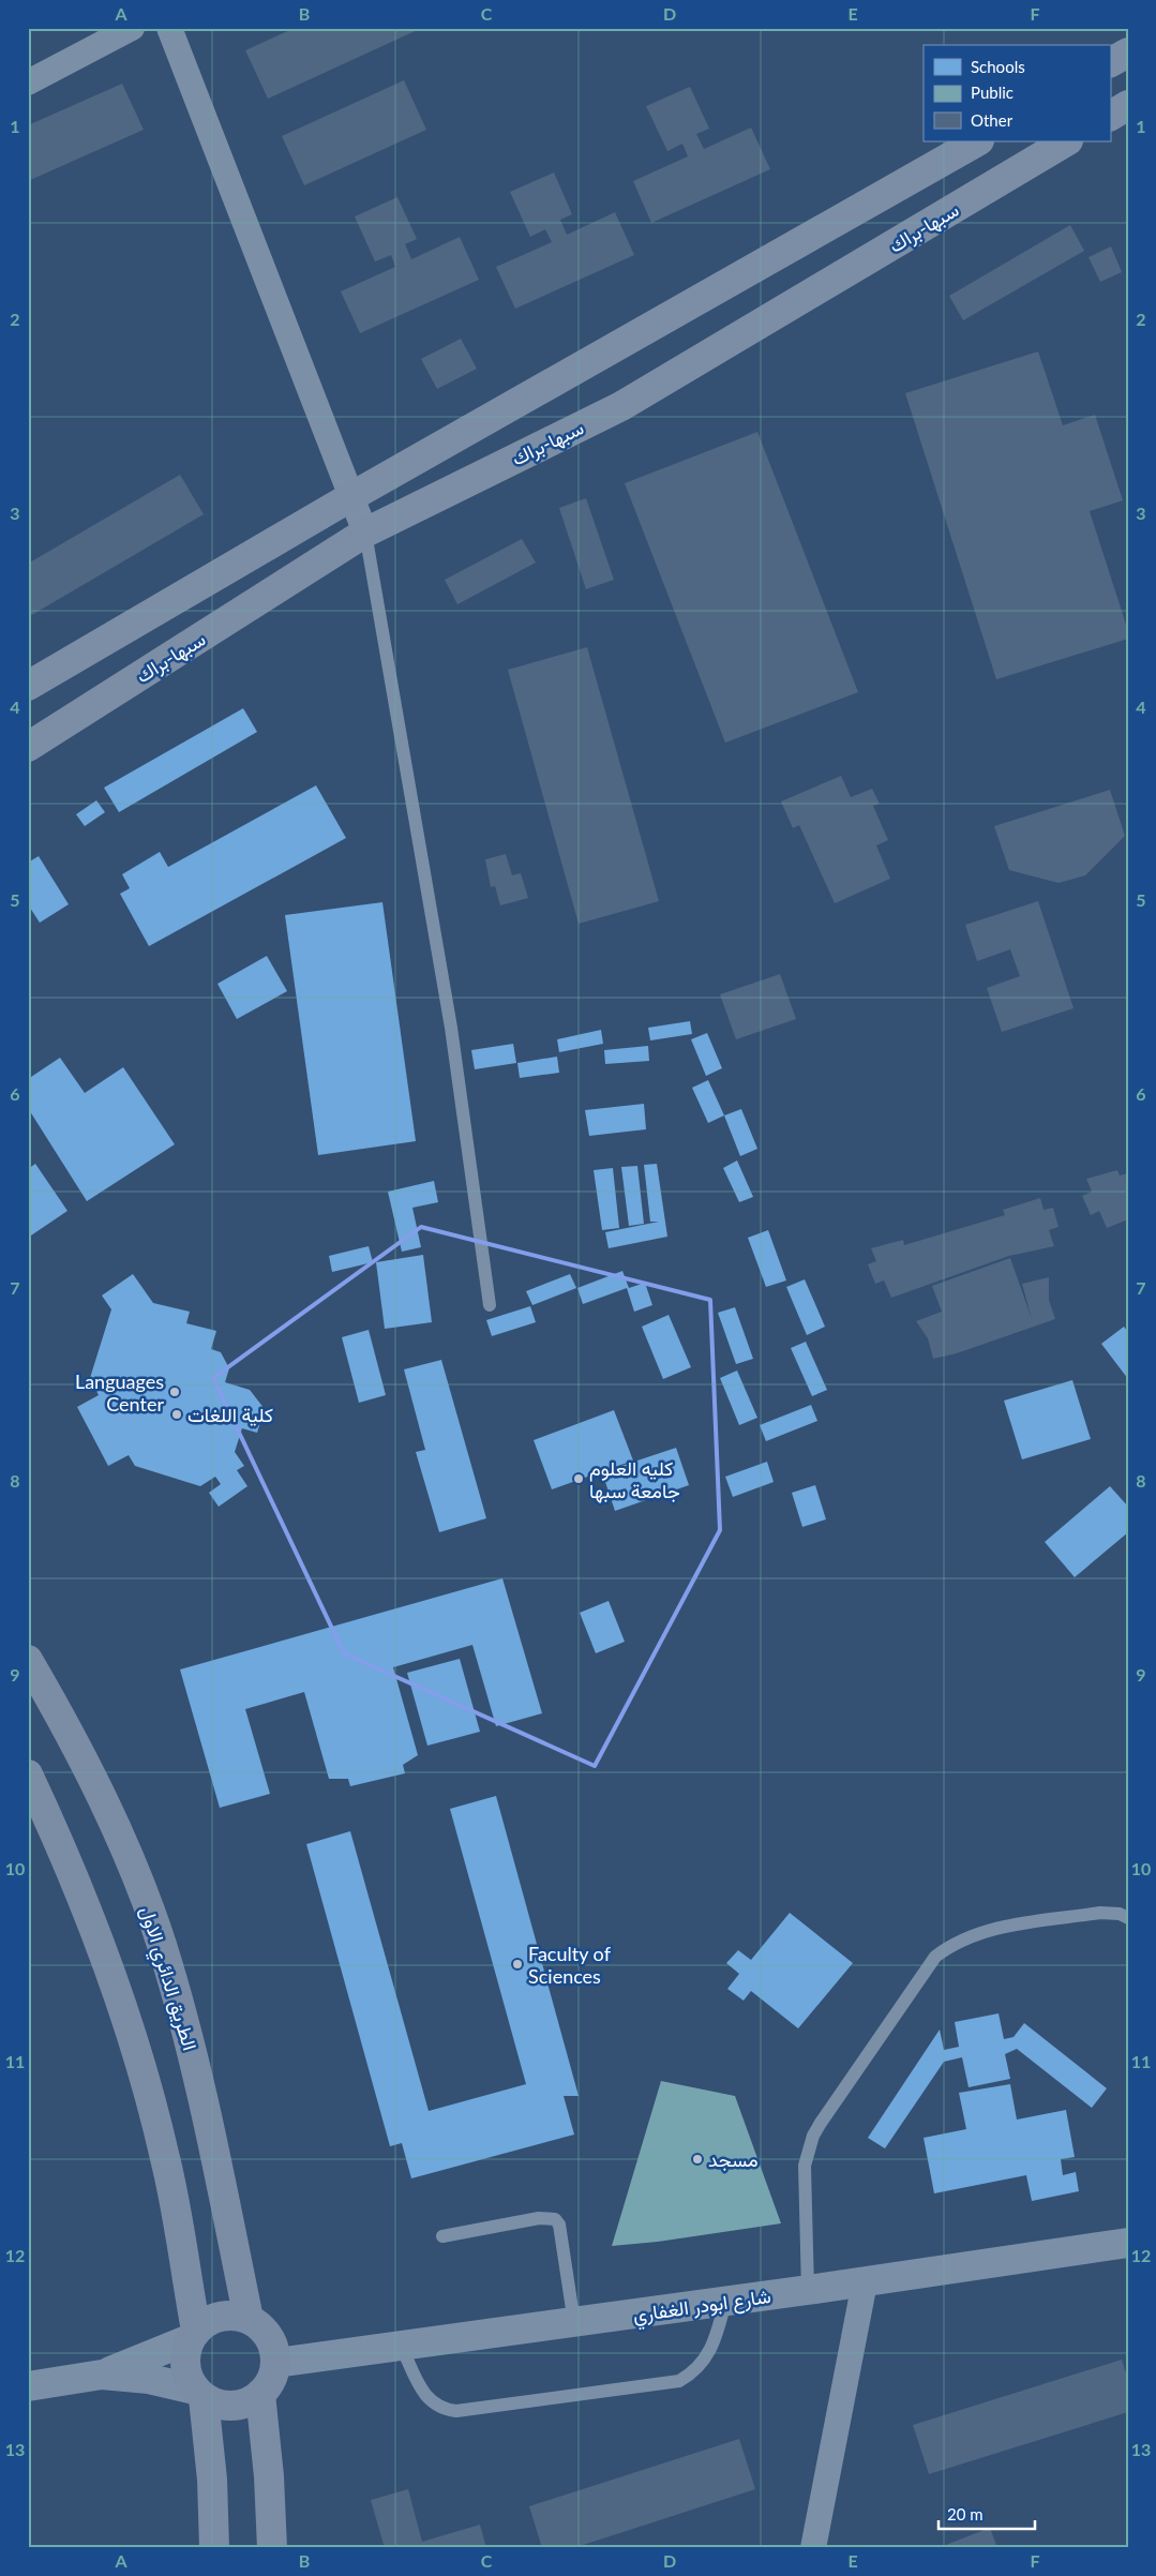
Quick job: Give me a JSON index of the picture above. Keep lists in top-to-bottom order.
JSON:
{
  "streets": {
    "highway": ["سبها-براك"],
    "main road": ["الطريق الدائري الاول"],
    "street": ["شارع ابودر الغفاري"]
  },
  "crossings": [
    ["الطريق الدائري الاول", "شارع ابودر الغفاري"]
  ],
  "places": [
    "Languages Center",
    "كلية اللغات",
    "كليه العلوم جامعة سبها",
    "Faculty of Sciences",
    "مسجد"
  ],
  "legend": ["Schools", "Public", "Other"],
  "scale_bar": "20 m",
  "grid": {
    "columns": [
      "A",
      "B",
      "C",
      "D",
      "E",
      "F"
    ],
    "rows": [
      "1",
      "2",
      "3",
      "4",
      "5",
      "6",
      "7",
      "8",
      "9",
      "10",
      "11",
      "12",
      "13"
    ]
  }
}
